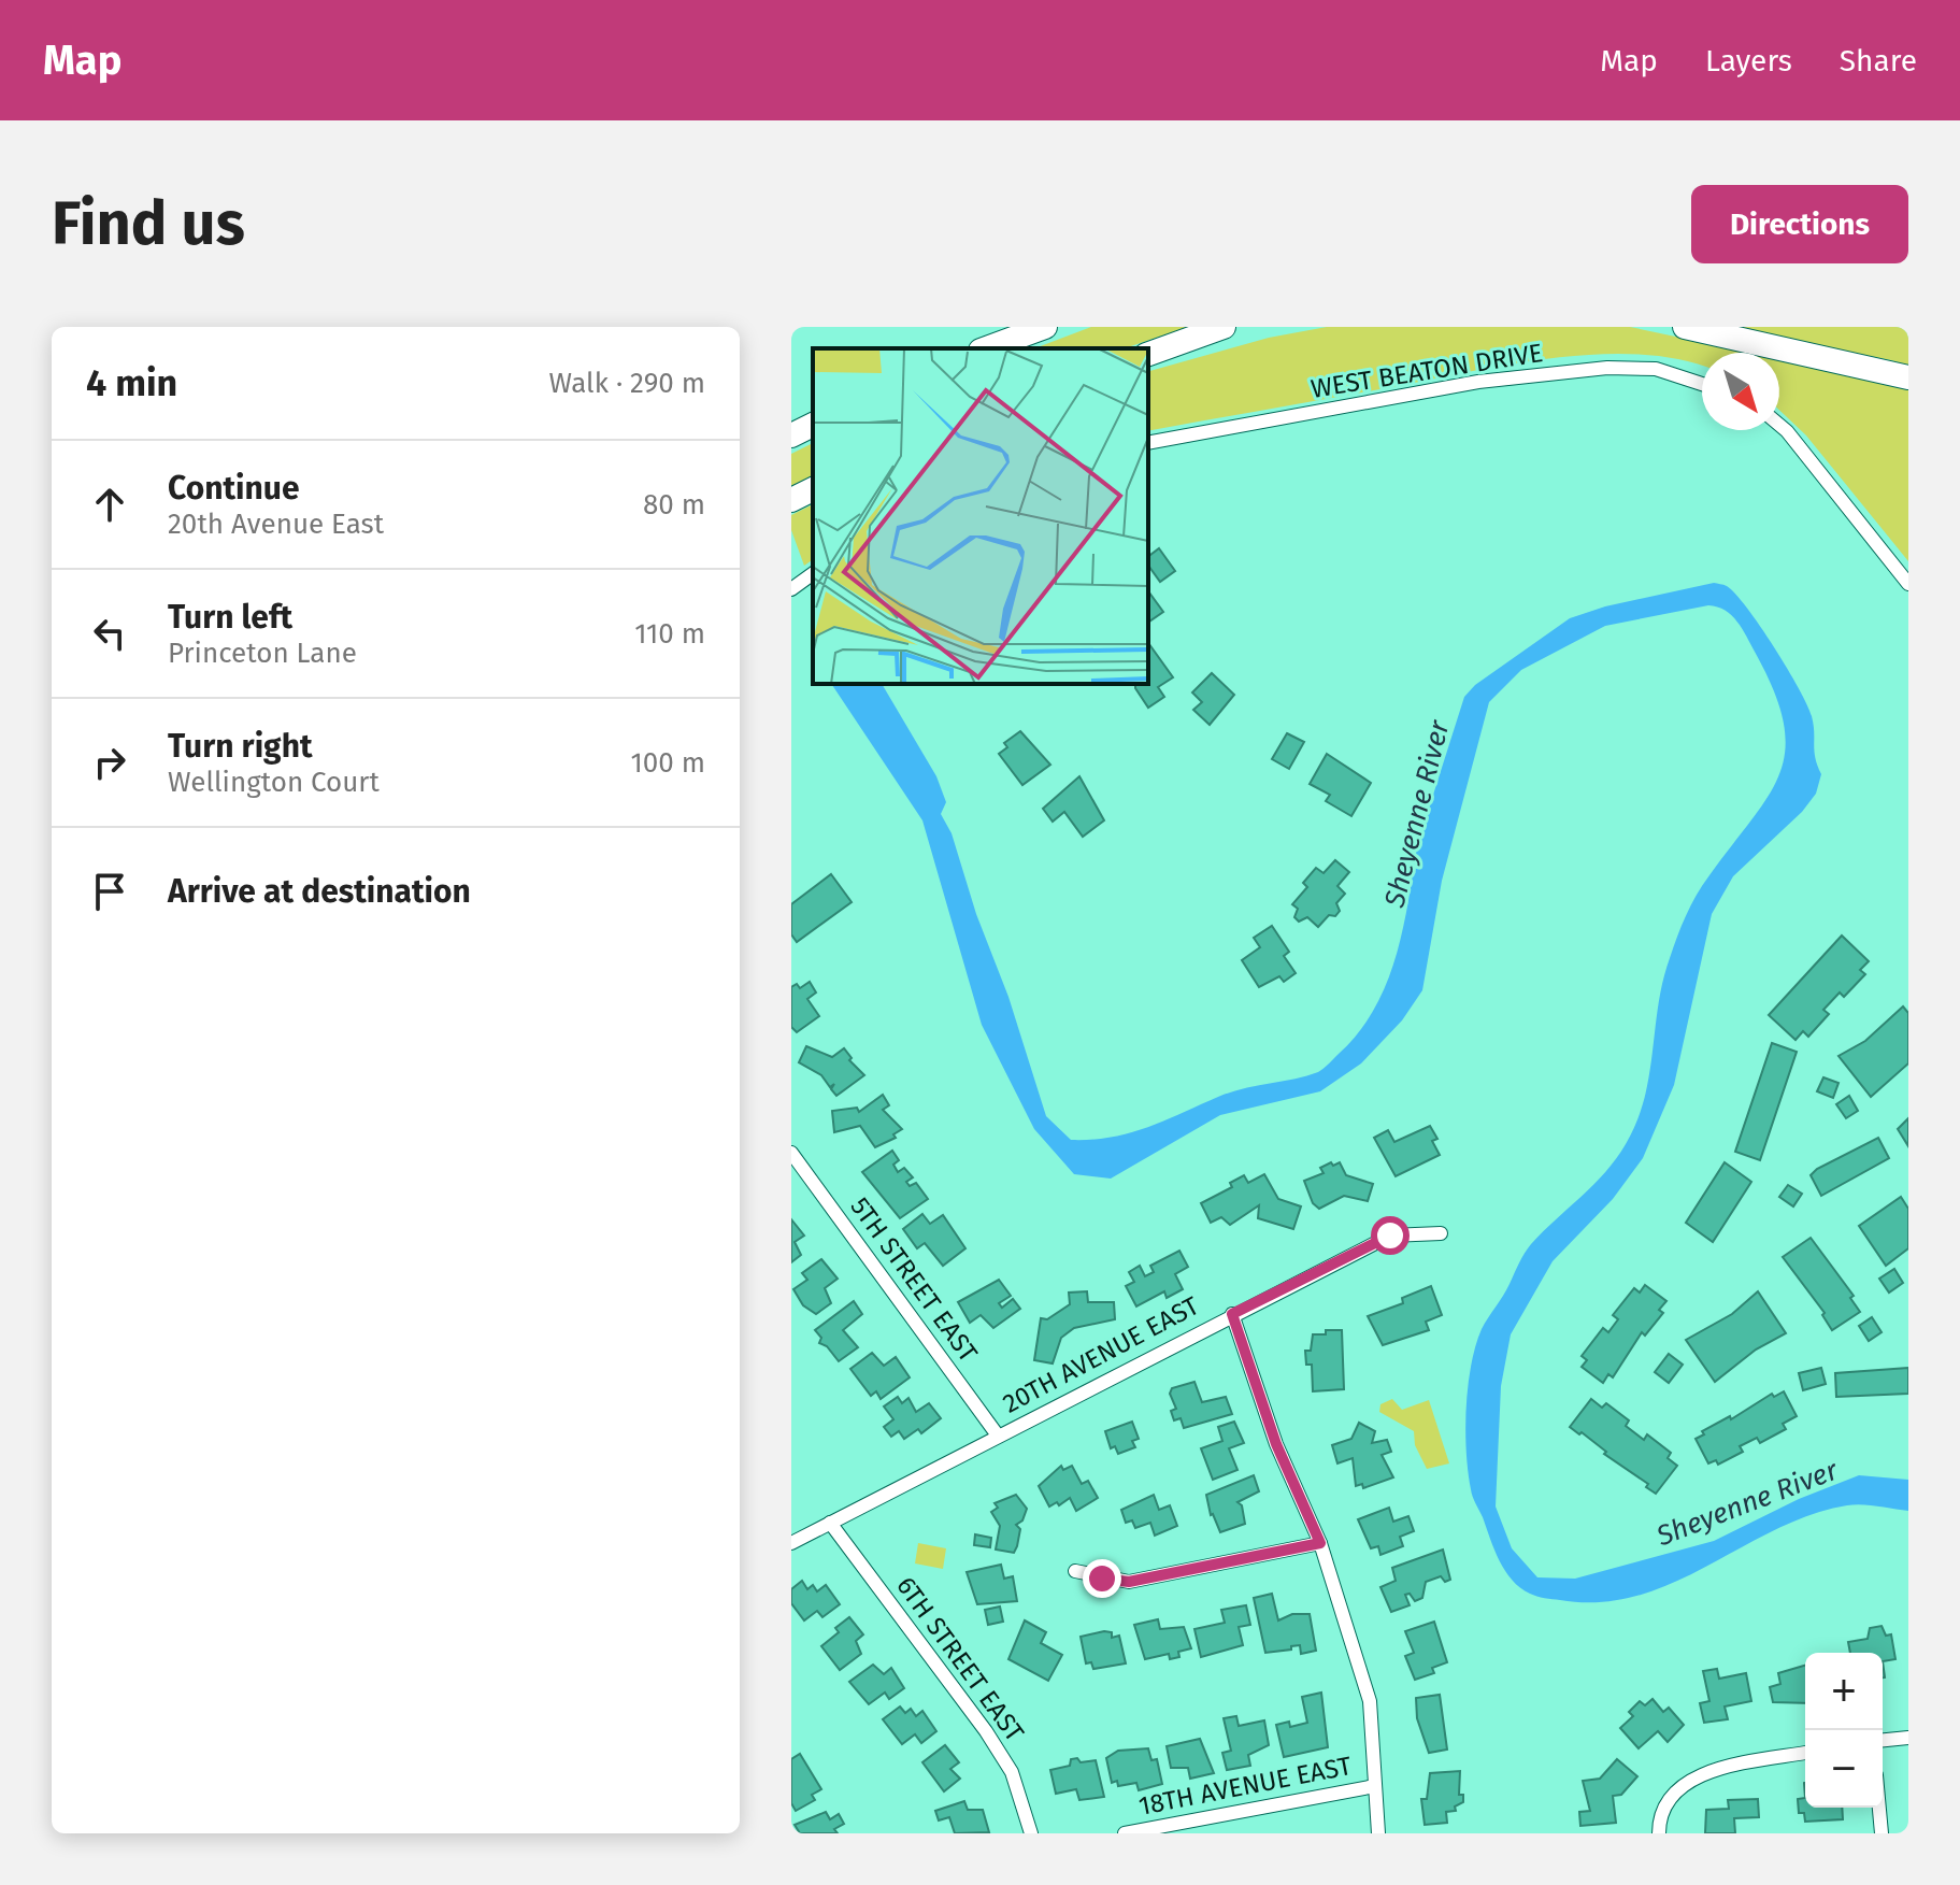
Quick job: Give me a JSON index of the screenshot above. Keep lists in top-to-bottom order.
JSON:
{
  "streets": {
    "street": [
      "WEST BEATON DRIVE",
      "5TH STREET EAST",
      "20TH AVENUE EAST",
      "6TH STREET EAST",
      "18TH AVENUE EAST"
    ]
  },
  "crossings": [
    ["5TH STREET EAST", "20TH AVENUE EAST"],
    ["20TH AVENUE EAST", "6TH STREET EAST"]
  ],
  "water": ["Sheyenne River"],
  "north": "bottom right",
  "page": {
    "header": "Map",
    "nav": ["Map", "Layers", "Share"],
    "buttons": "Directions",
    "title": "Find us",
    "heading": ["4 min", "Walk · 290 m"],
    "list": [
      ["Continue", "20th Avenue East", "80 m"],
      ["Turn left", "Princeton Lane", "110 m"],
      ["Turn right", "Wellington Court", "100 m"],
      "Arrive at destination"
    ],
    "map_buttons": ["+", "−"]
  }
}
